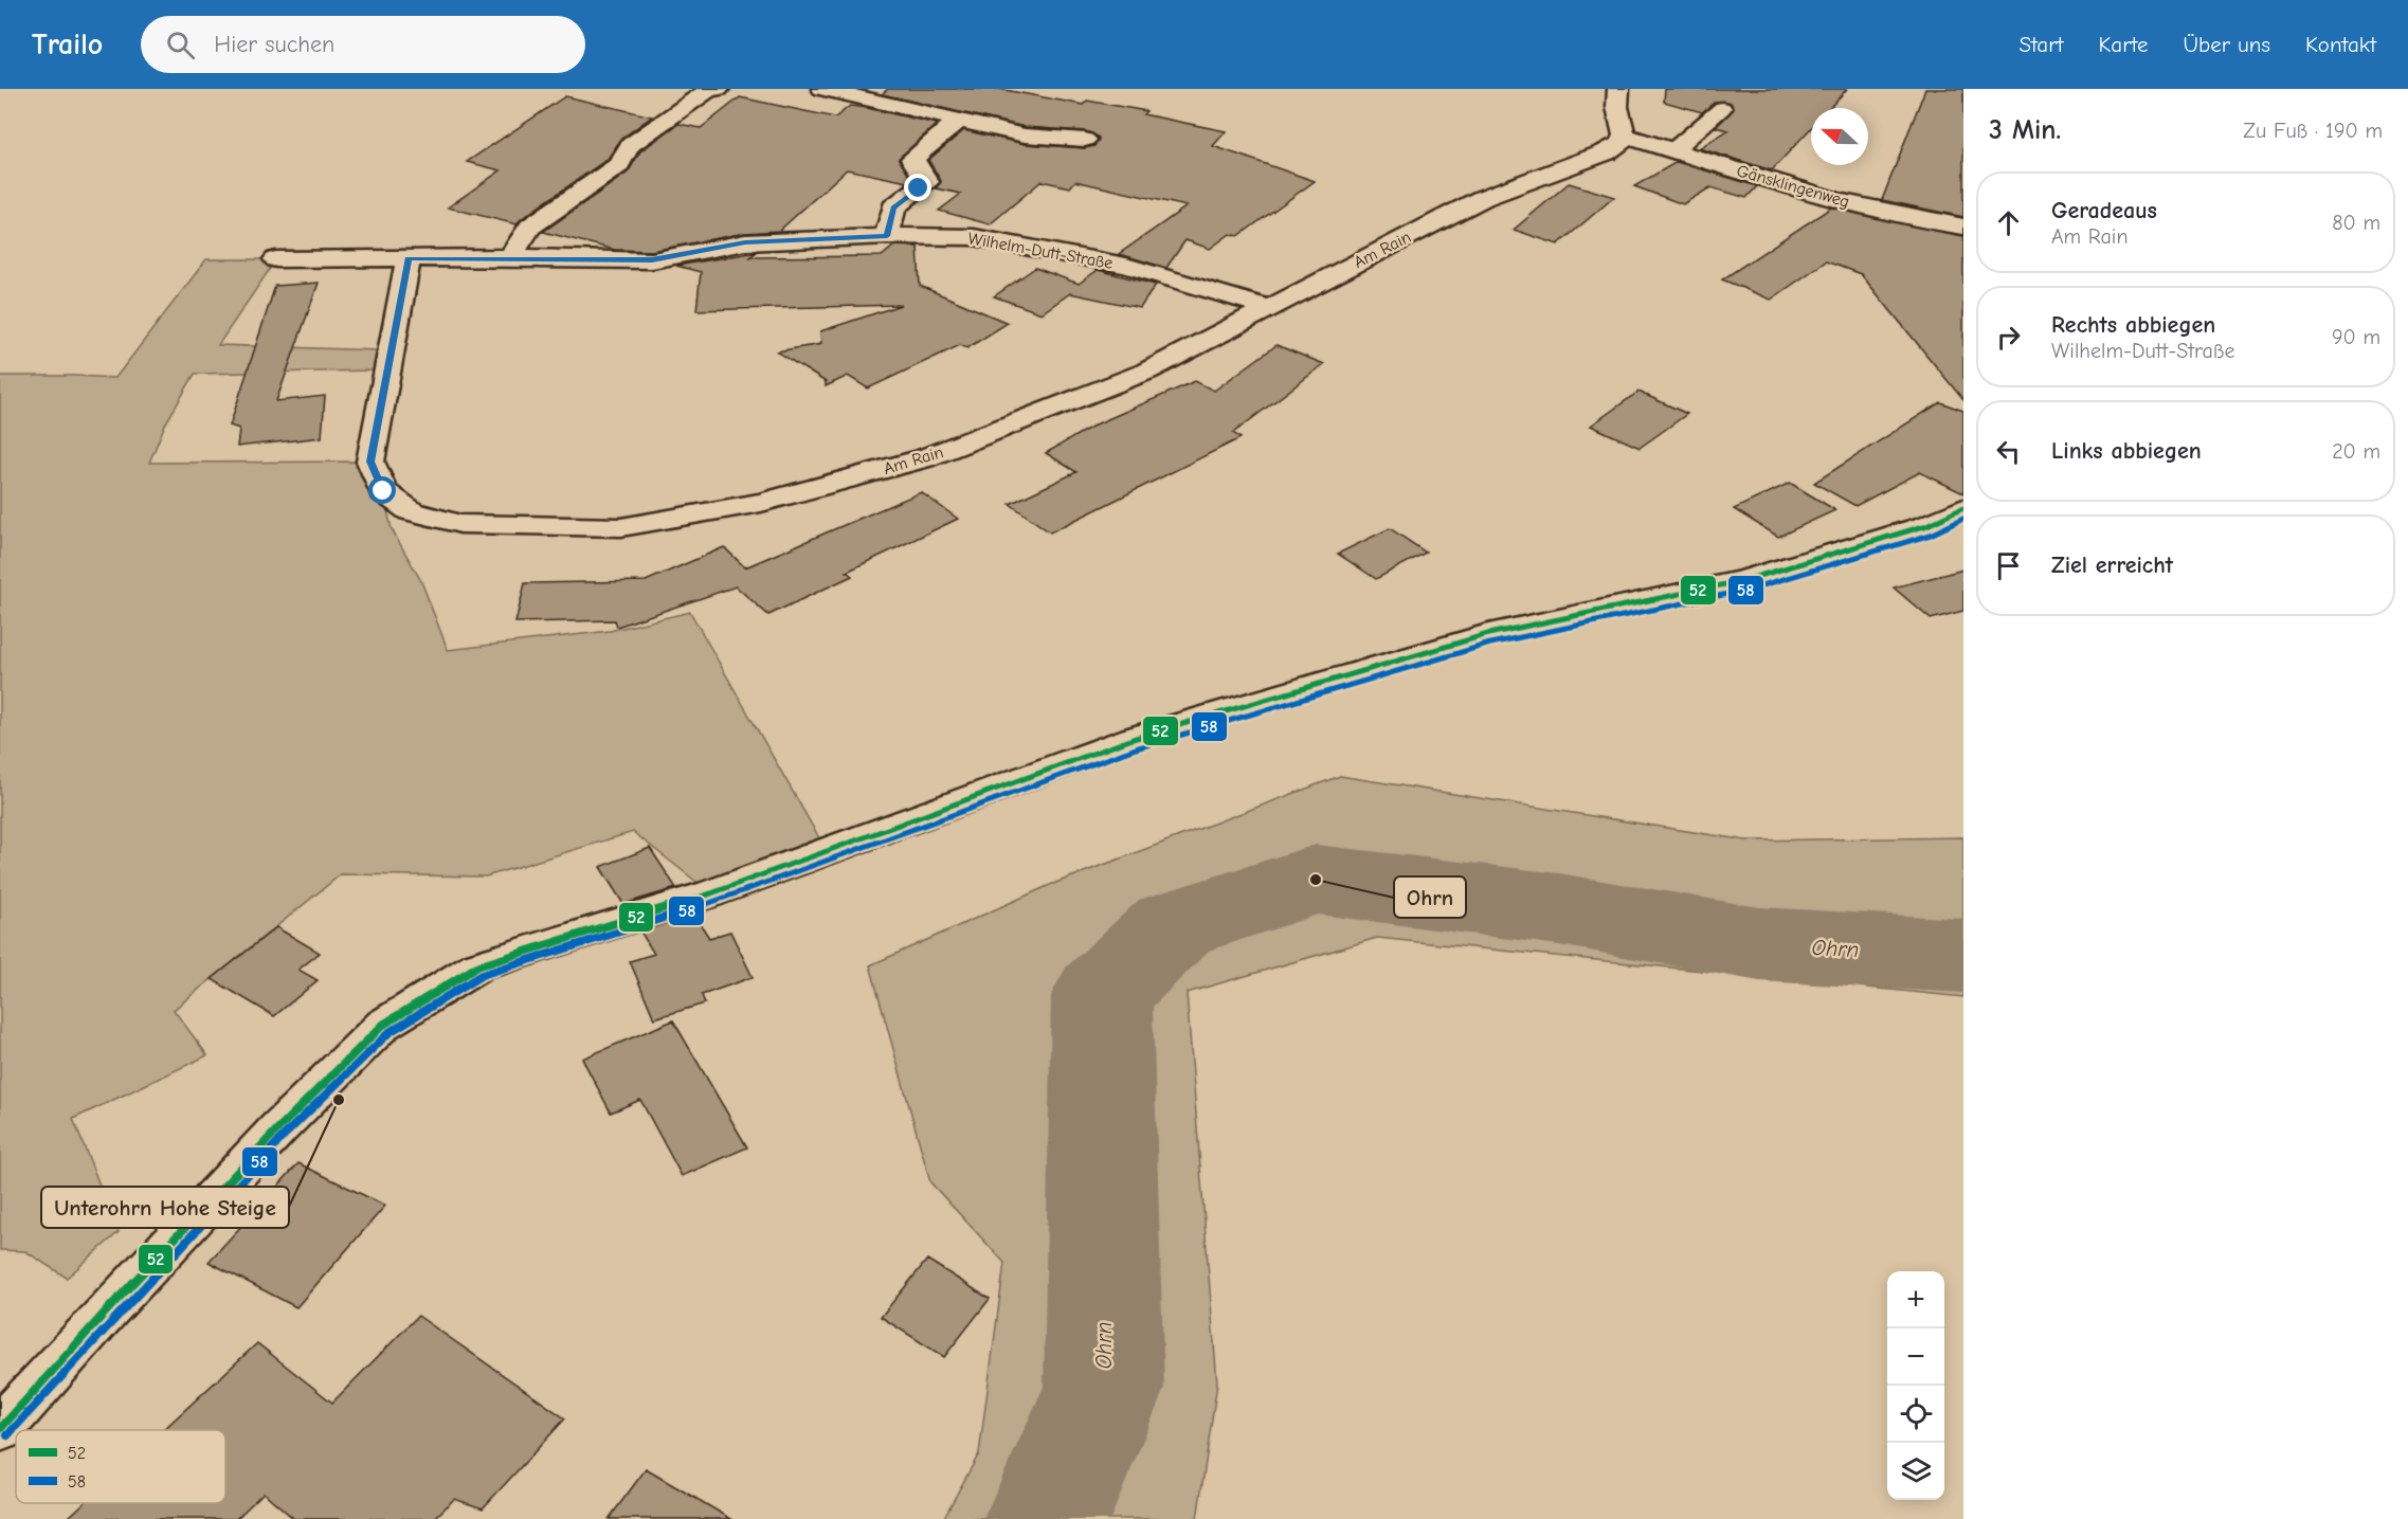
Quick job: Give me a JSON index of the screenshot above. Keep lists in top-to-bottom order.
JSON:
{
  "streets": {
    "street": ["Gänsklingenweg", "Am Rain", "Wilhelm-Dutt-Straße"]
  },
  "crossings": [
    ["Gänsklingenweg", "Am Rain"],
    ["Am Rain", "Wilhelm-Dutt-Straße"]
  ],
  "water": ["Ohrn"],
  "places": ["Ohrn", "Unterohrn Hohe Steige"],
  "lines": ["transit line 52", "transit line 58"],
  "legend": ["52", "58"],
  "north": "left",
  "page": {
    "header": "Trailo",
    "search": "Hier suchen",
    "nav": [
      "Start",
      "Karte",
      "Über uns",
      "Kontakt"
    ],
    "heading": ["3 Min.", "Zu Fuß · 190 m"],
    "list": [
      ["Geradeaus", "Am Rain", "80 m"],
      ["Rechts abbiegen", "Wilhelm-Dutt-Straße", "90 m"],
      ["Links abbiegen", "20 m"],
      "Ziel erreicht"
    ],
    "map_buttons": ["+", "−"]
  }
}
